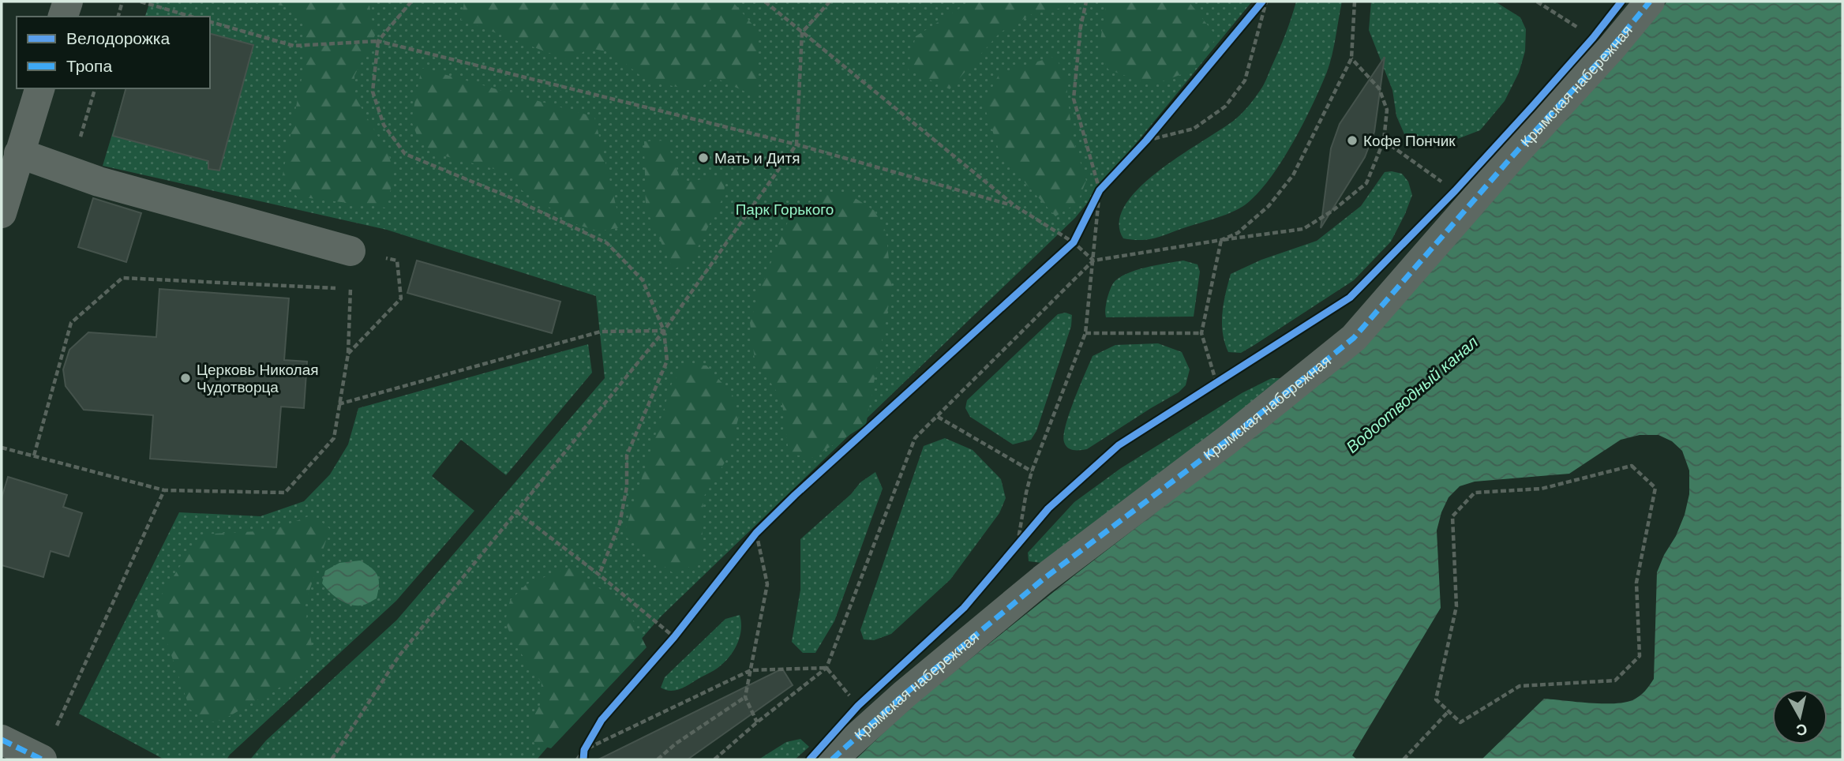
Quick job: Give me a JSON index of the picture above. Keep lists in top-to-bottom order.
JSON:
{
  "streets": {
    "street": ["Крымская набережная"]
  },
  "water": ["Водоотводный канал"],
  "parks": ["Парк Горького"],
  "places": ["Кофе Пончик", "Мать и Дитя", "Церковь Николая Чудотворца"],
  "legend": ["Велодорожка", "Тропа"],
  "north": "bottom"
}
